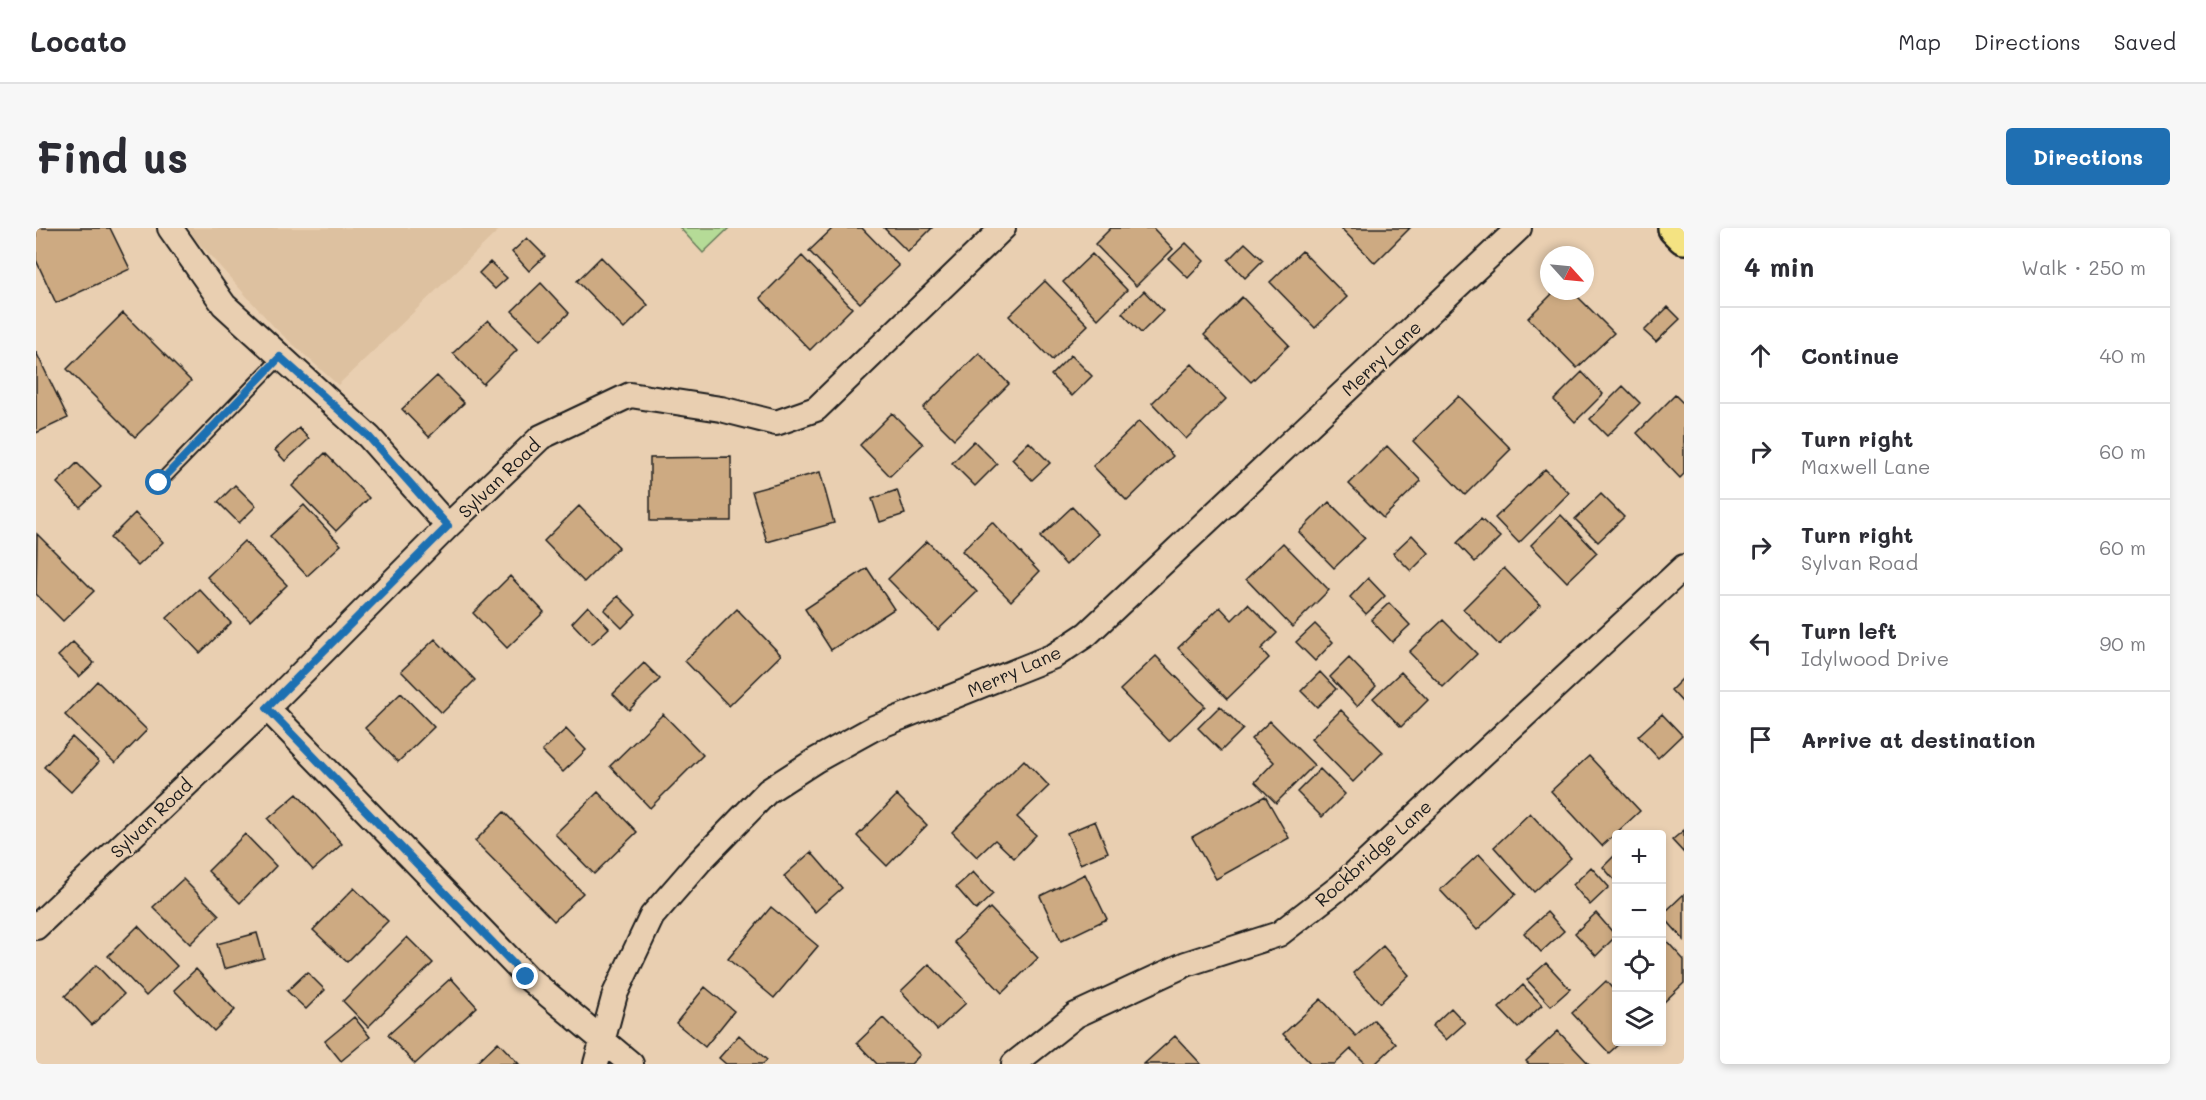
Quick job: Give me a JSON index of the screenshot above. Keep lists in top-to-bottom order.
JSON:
{
  "streets": {
    "street": ["Merry Lane", "Sylvan Road", "Rockbridge Lane"]
  },
  "north": "bottom right",
  "page": {
    "header": "Locato",
    "nav": ["Map", "Directions", "Saved"],
    "buttons": "Directions",
    "title": "Find us",
    "heading": ["4 min", "Walk · 250 m"],
    "list": [
      ["Continue", "40 m"],
      ["Turn right", "Maxwell Lane", "60 m"],
      ["Turn right", "Sylvan Road", "60 m"],
      ["Turn left", "Idylwood Drive", "90 m"],
      "Arrive at destination"
    ],
    "map_buttons": ["+", "−"]
  }
}
